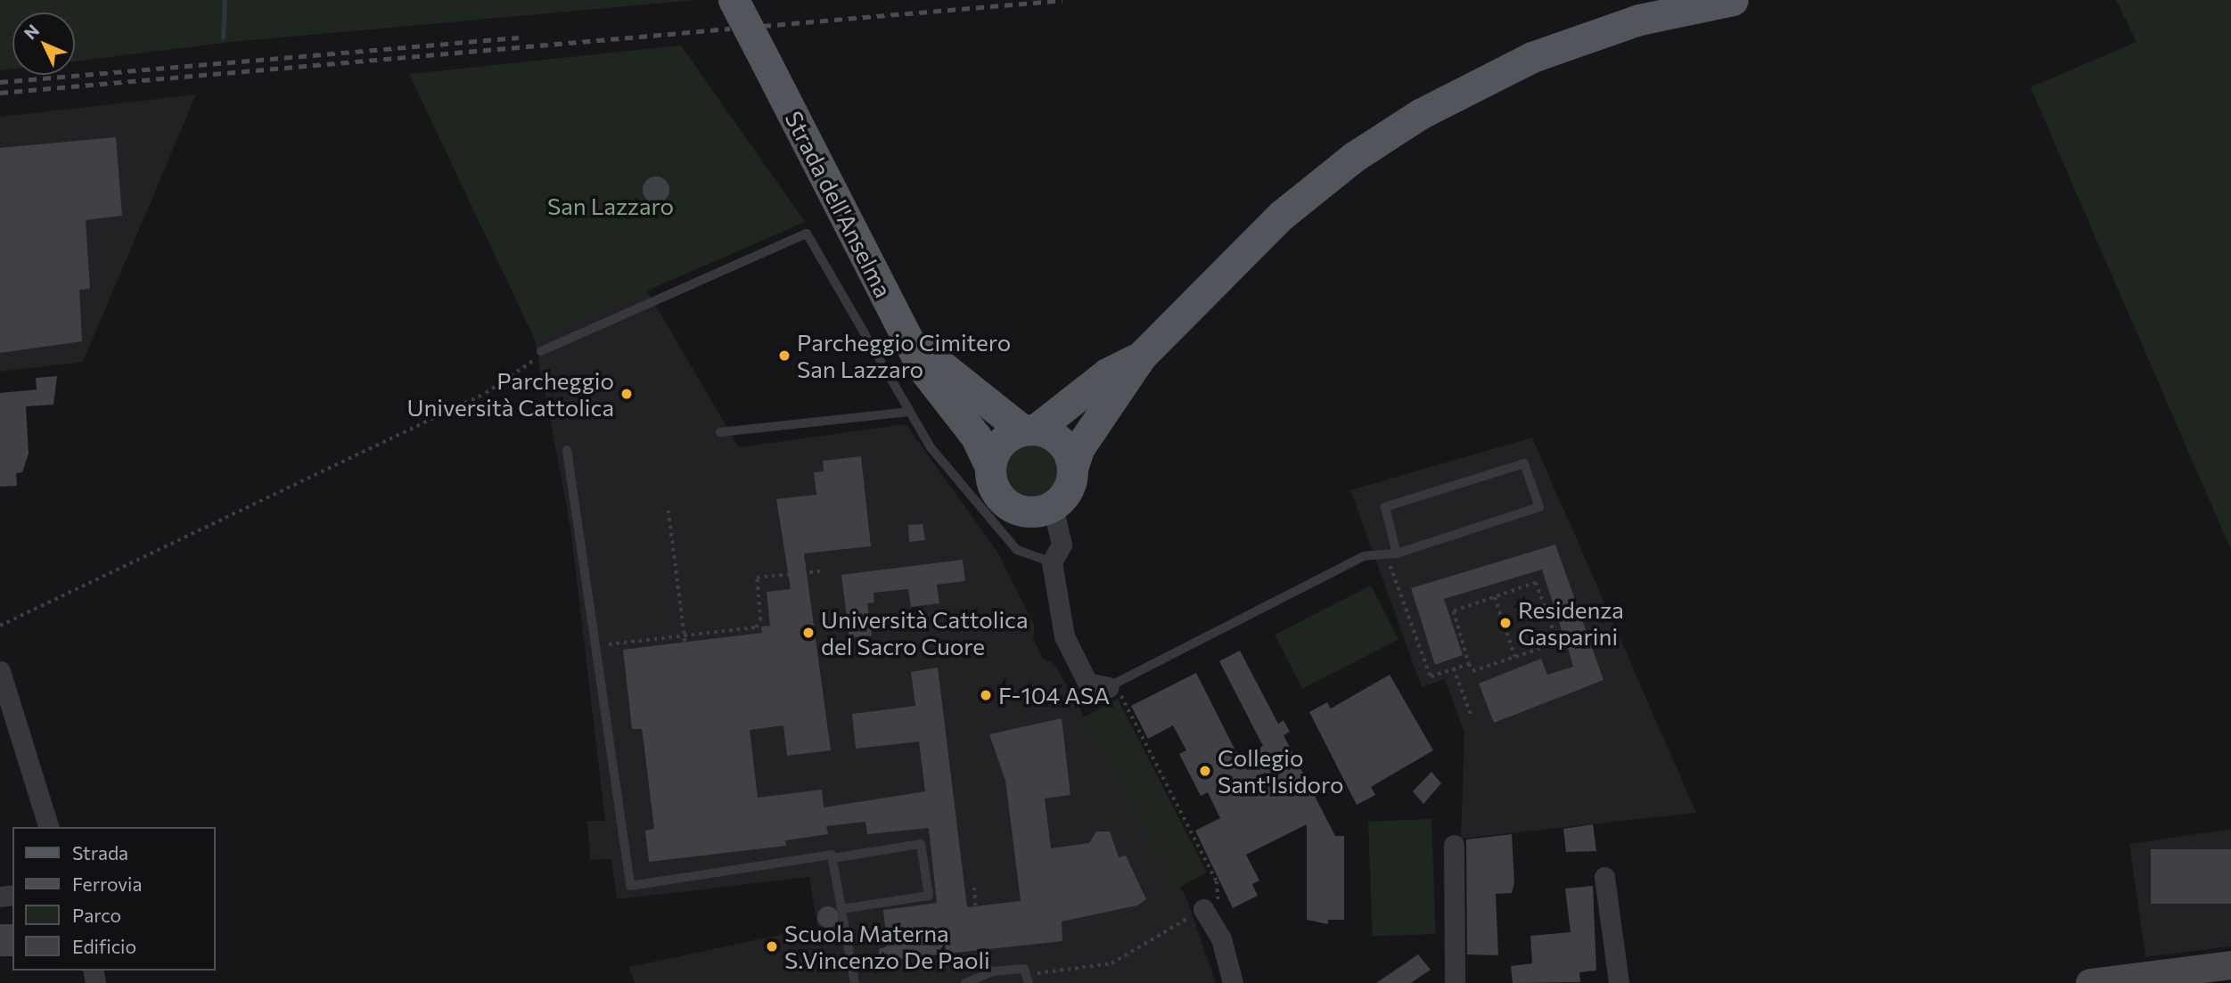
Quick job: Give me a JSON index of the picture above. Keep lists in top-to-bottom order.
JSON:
{
  "streets": {
    "main road": ["Strada dell'Anselma"]
  },
  "parks": ["San Lazzaro"],
  "places": [
    "Parcheggio Cimitero San Lazzaro",
    "Parcheggio Università Cattolica",
    "Residenza Gasparini",
    "Università Cattolica del Sacro Cuore",
    "F-104 ASA",
    "Collegio Sant'Isidoro",
    "Scuola Materna S.Vincenzo De Paoli"
  ],
  "legend": [
    "Strada",
    "Ferrovia",
    "Parco",
    "Edificio"
  ],
  "north": "top left"
}
